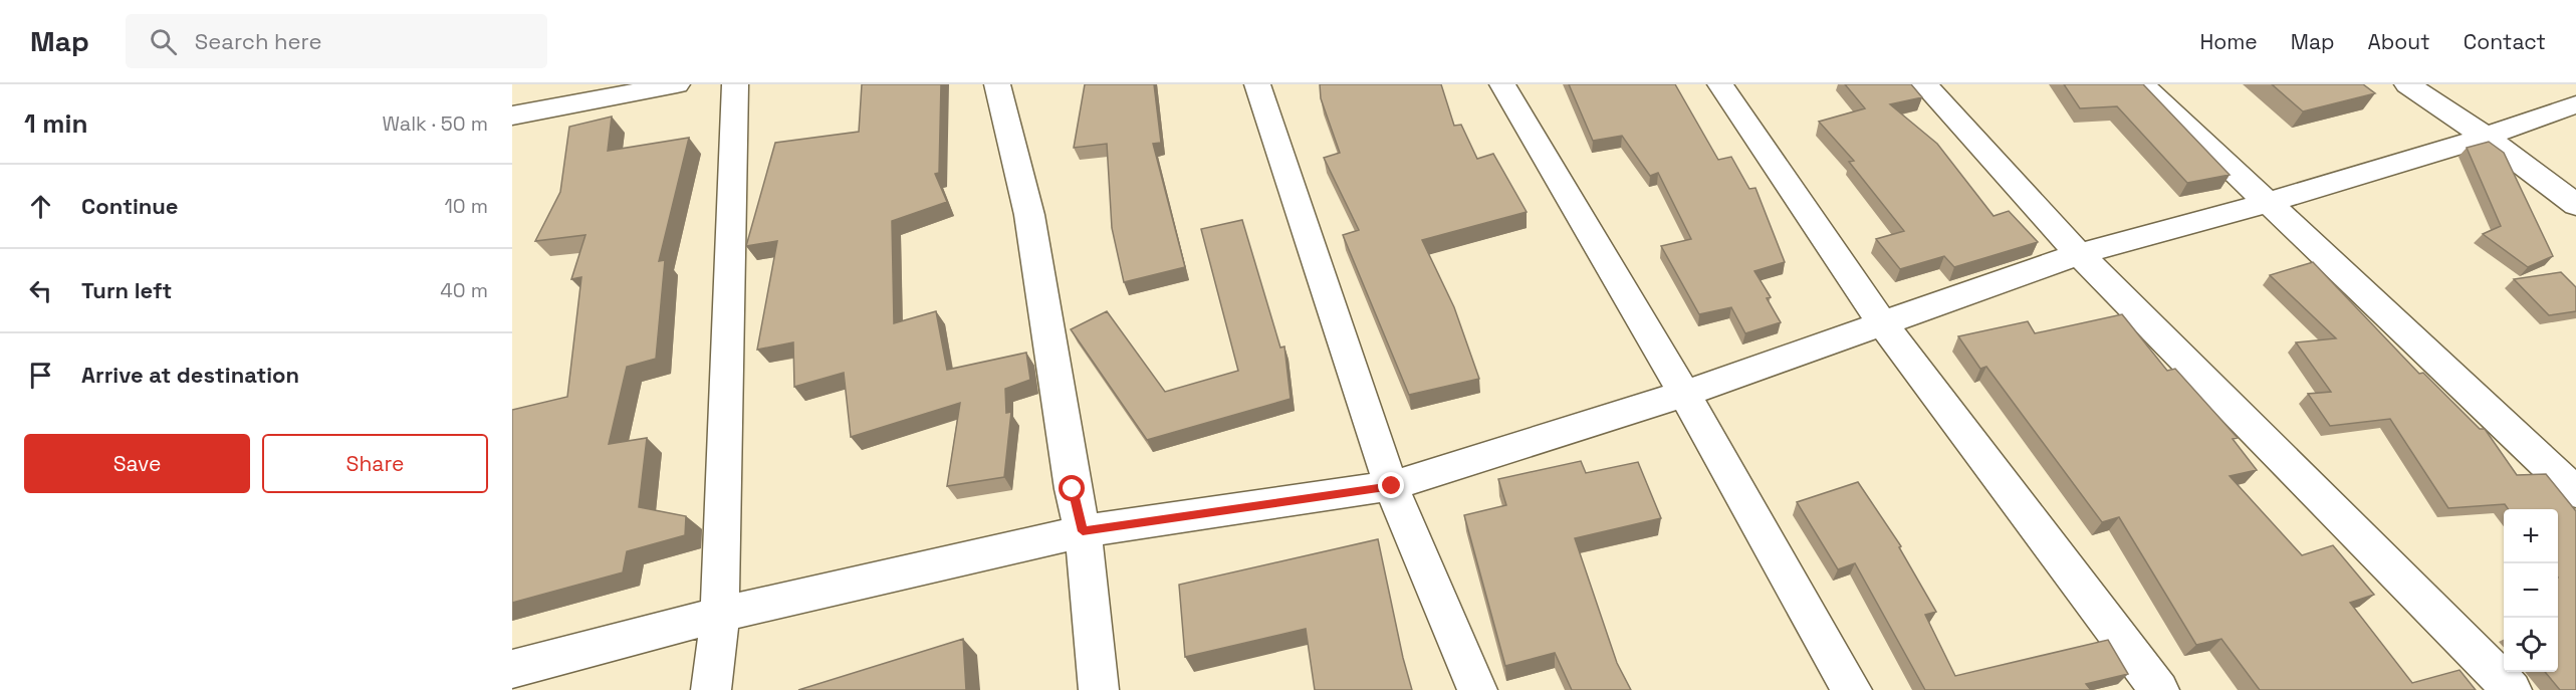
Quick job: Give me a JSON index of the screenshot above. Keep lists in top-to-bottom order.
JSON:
{
  "page": {
    "header": "Map",
    "search": "Search here",
    "nav": [
      "Home",
      "Map",
      "About",
      "Contact"
    ],
    "heading": ["1 min", "Walk · 50 m"],
    "list": [
      ["Continue", "10 m"],
      ["Turn left", "40 m"],
      "Arrive at destination"
    ],
    "buttons": ["Save", "Share"],
    "map_buttons": ["+", "−"]
  }
}
